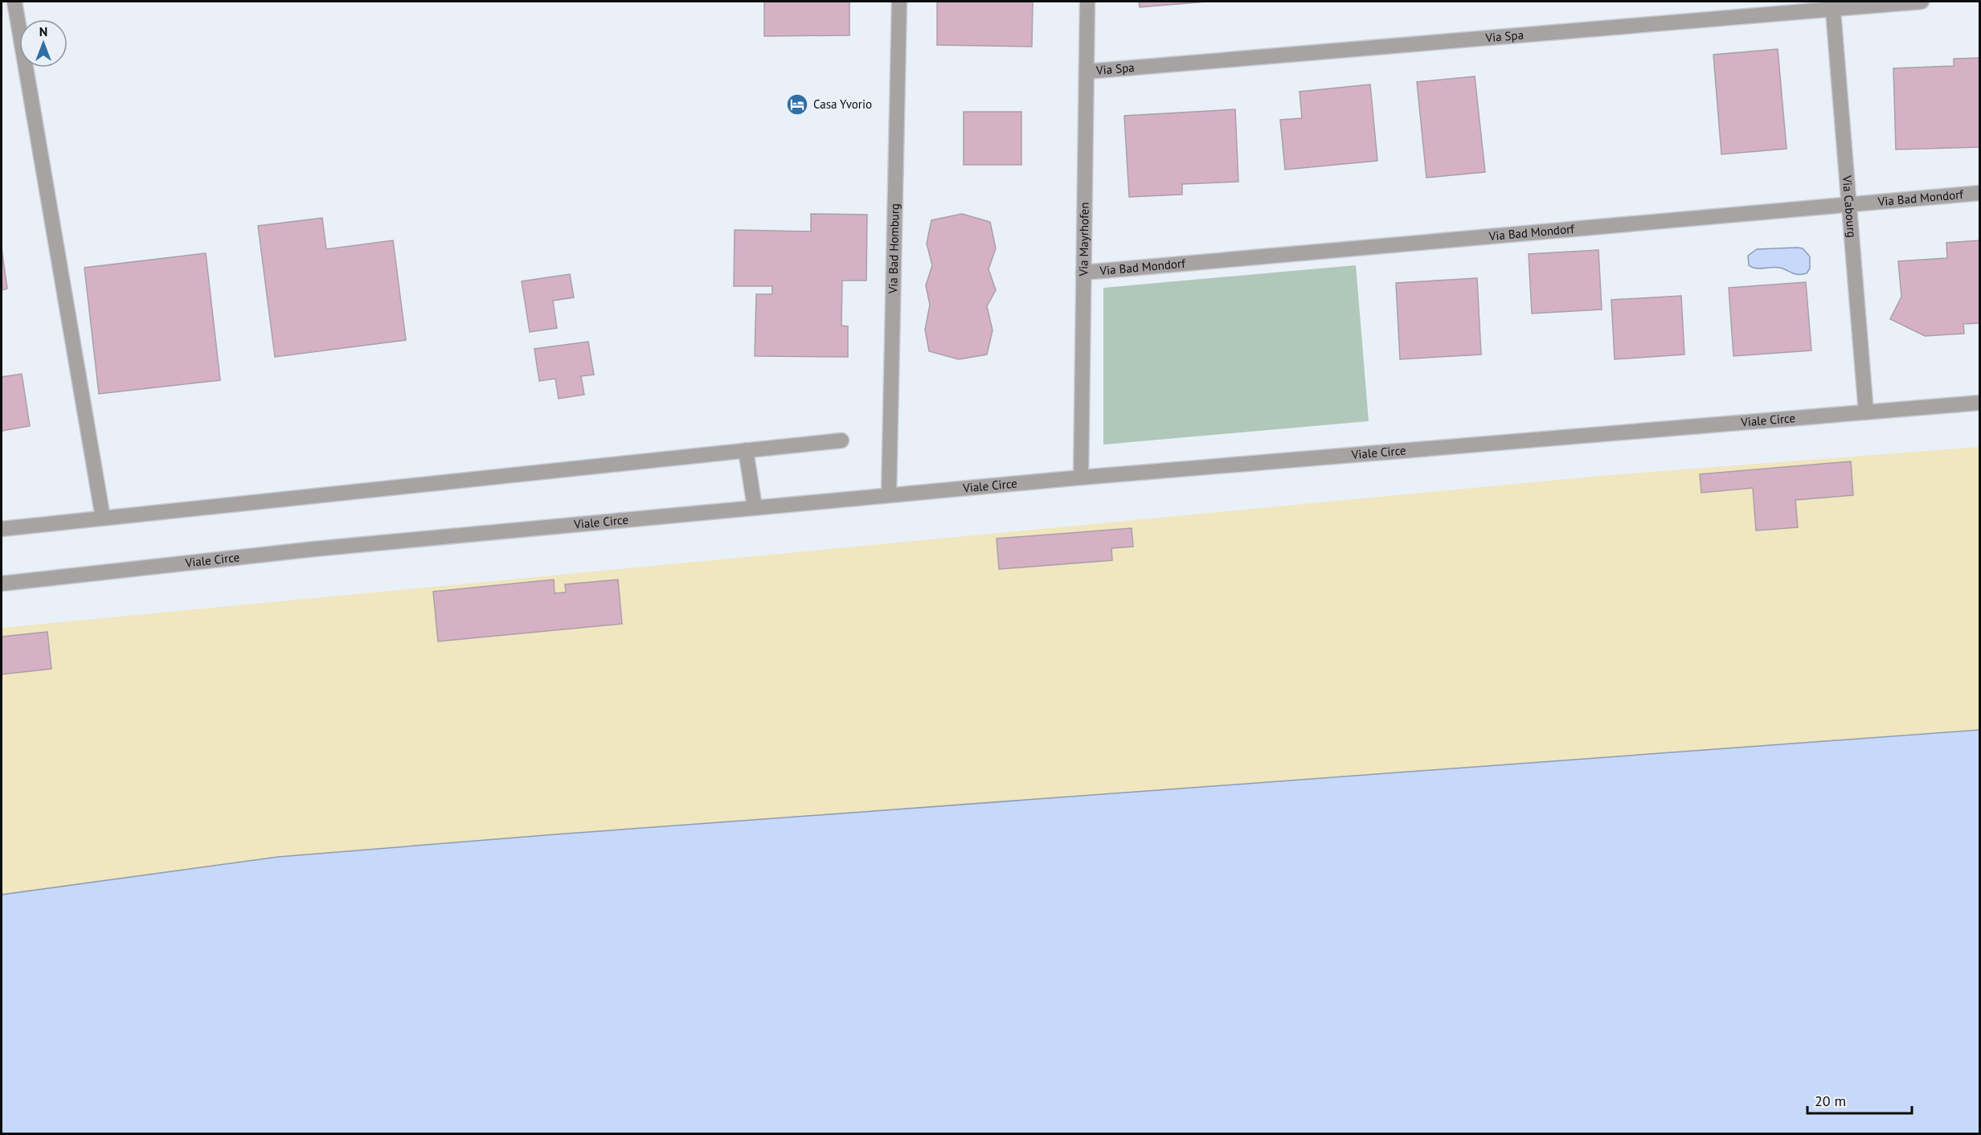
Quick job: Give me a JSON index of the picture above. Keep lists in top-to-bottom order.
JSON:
{
  "streets": {
    "street": [
      "Via Spa",
      "Via Bad Mondorf",
      "Via Cabourg",
      "Via Mayrhofen",
      "Via Bad Homburg",
      "Viale Circe"
    ]
  },
  "crossings": [
    ["Via Spa", "Via Cabourg"],
    ["Via Spa", "Via Mayrhofen"],
    ["Via Bad Mondorf", "Via Cabourg"],
    ["Via Bad Mondorf", "Via Mayrhofen"],
    ["Via Cabourg", "Viale Circe"],
    ["Via Mayrhofen", "Viale Circe"],
    ["Via Bad Homburg", "Viale Circe"]
  ],
  "places": {
    "hotel": ["Casa Yvorio"]
  },
  "scale_bar": "20 m",
  "north": "top"
}
